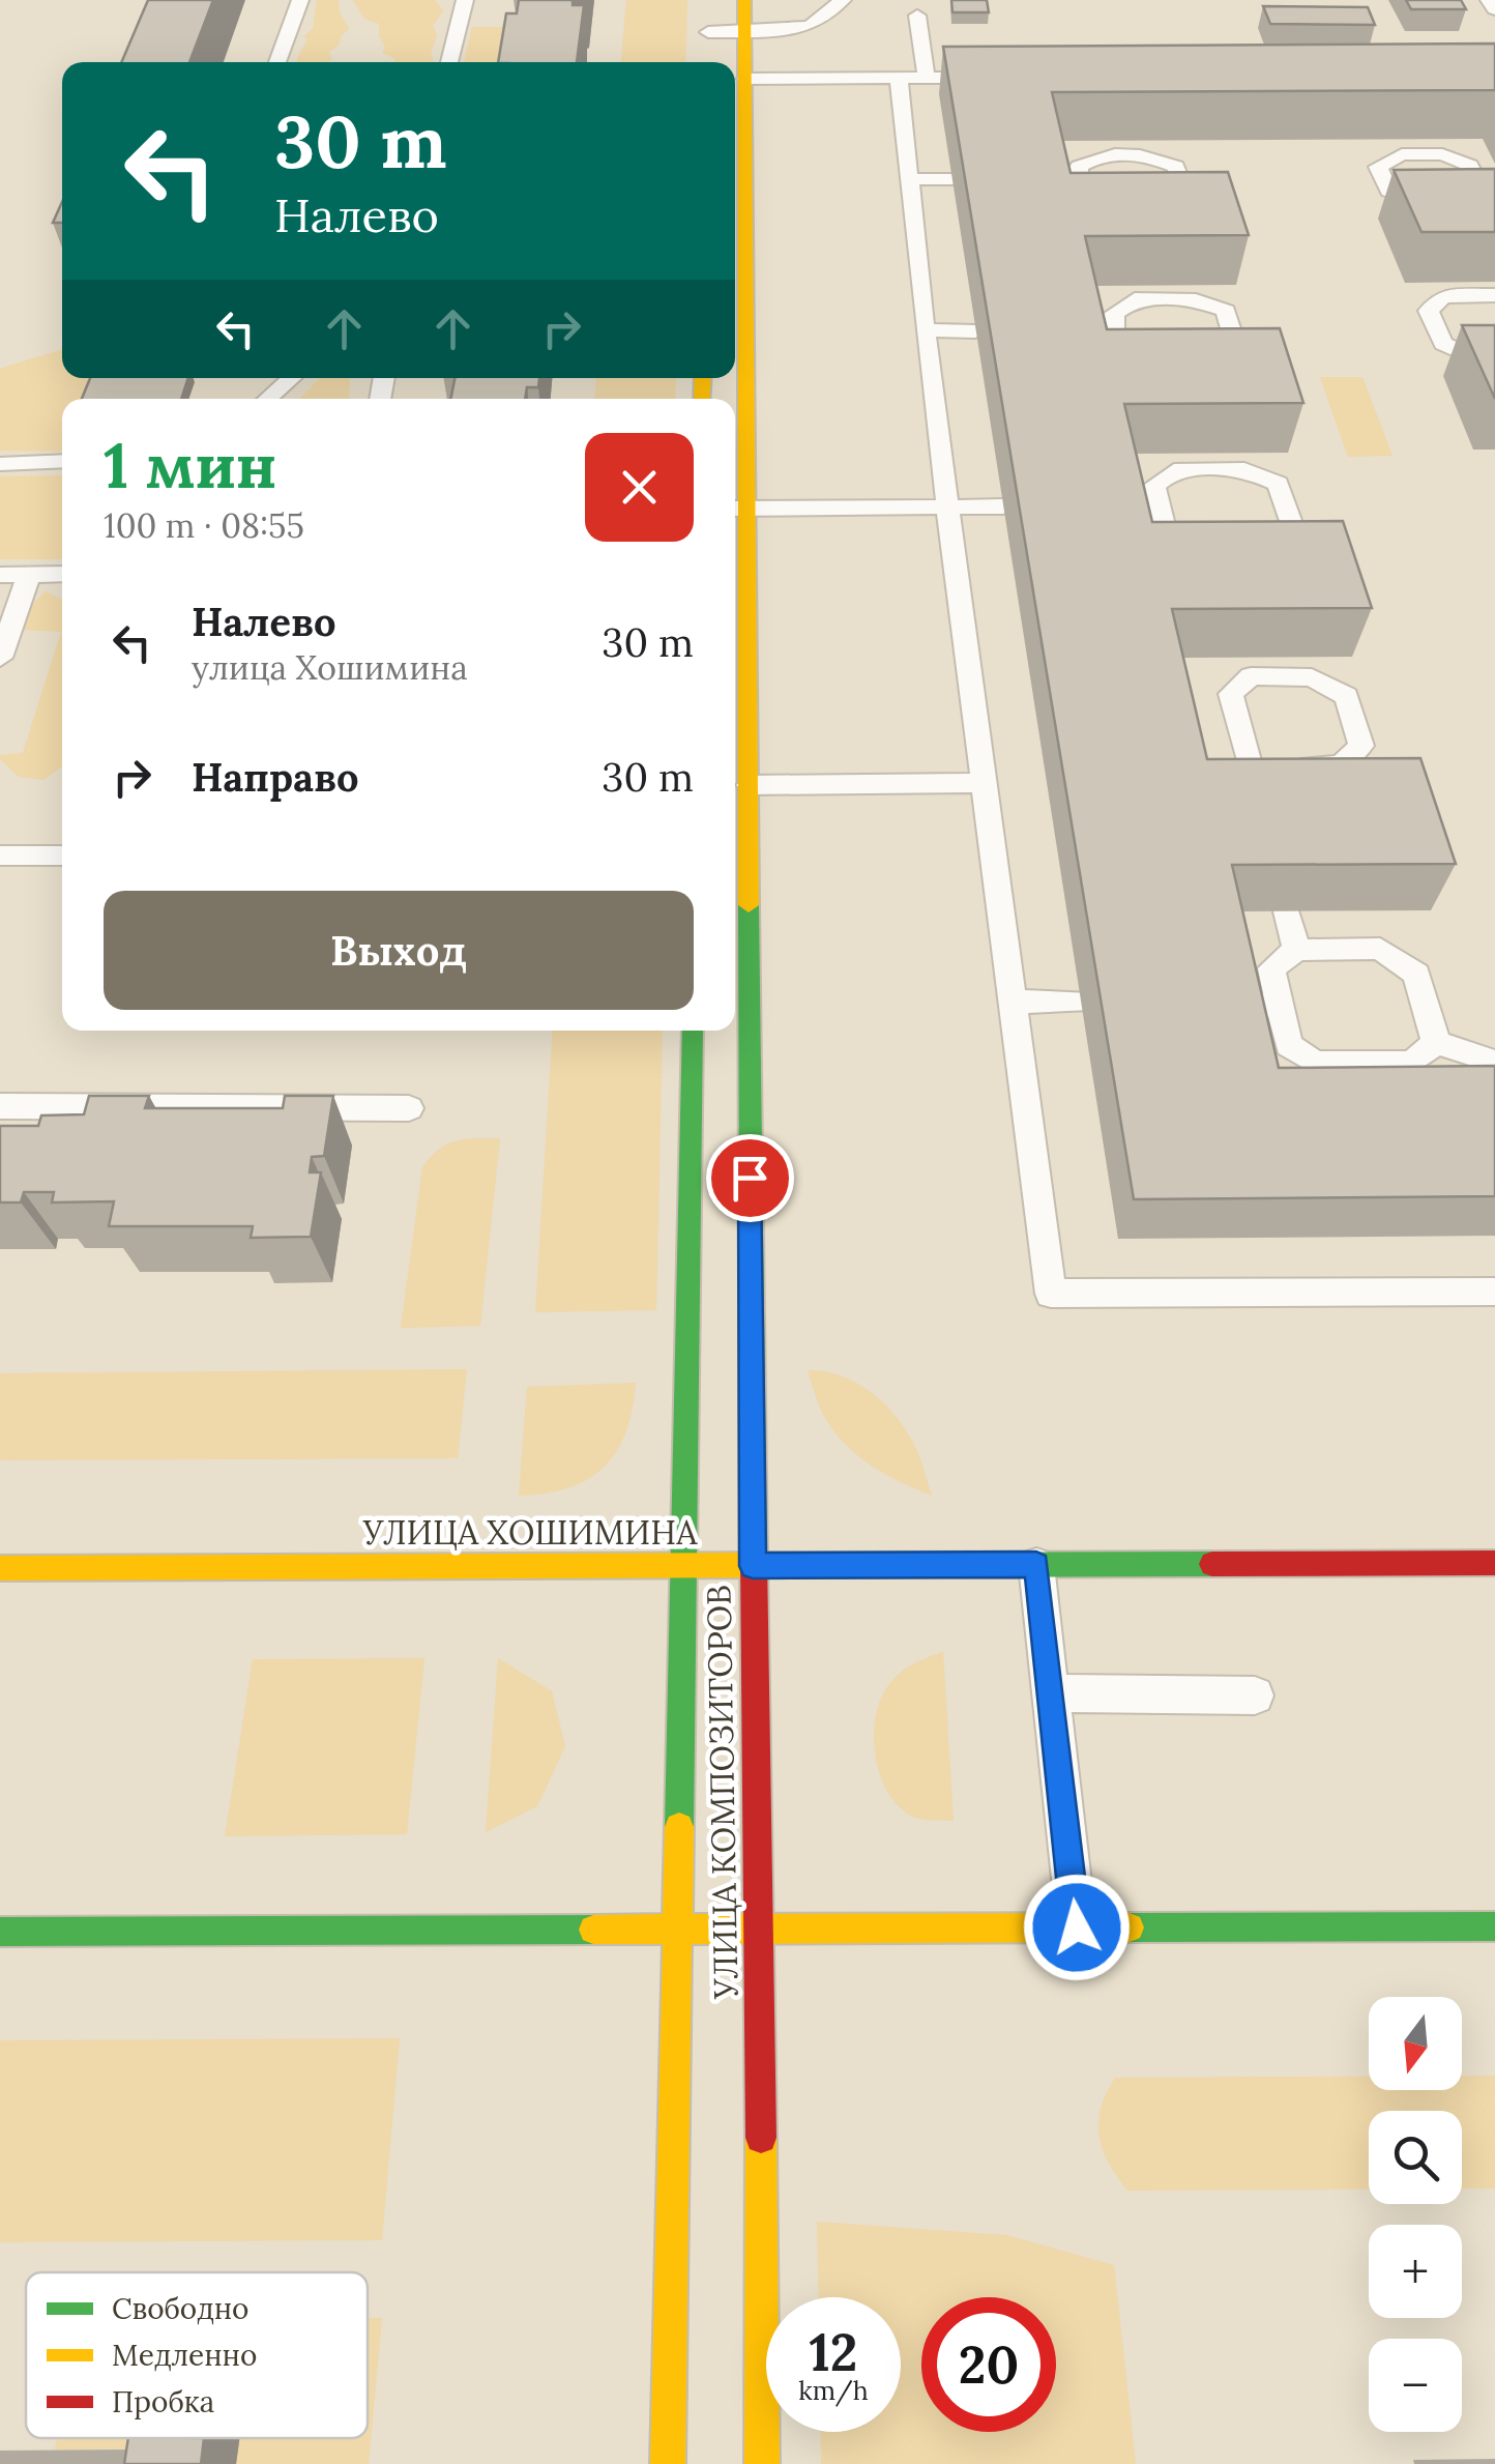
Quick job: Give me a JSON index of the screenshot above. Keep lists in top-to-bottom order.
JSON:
{
  "streets": {
    "street": ["УЛИЦА ХОШИМИНА", "УЛИЦА КОМПОЗИТОРОВ"]
  },
  "crossings": [
    ["УЛИЦА ХОШИМИНА", "УЛИЦА КОМПОЗИТОРОВ"]
  ],
  "legend": ["Свободно", "Медленно", "Пробка"],
  "north": "bottom",
  "page": {
    "turn": ["30 m", "Налево"],
    "heading": ["1 мин", "100 m · 08:55"],
    "list": [
      {
        "name": "Налево",
        "note": "улица Хошимина",
        "value": "30 m"
      },
      {
        "name": "Направо",
        "value": "30 m"
      }
    ],
    "buttons": "Выход",
    "map_buttons": ["+", "−"],
    "speed": "12 km/h",
    "limit": "20"
  }
}
